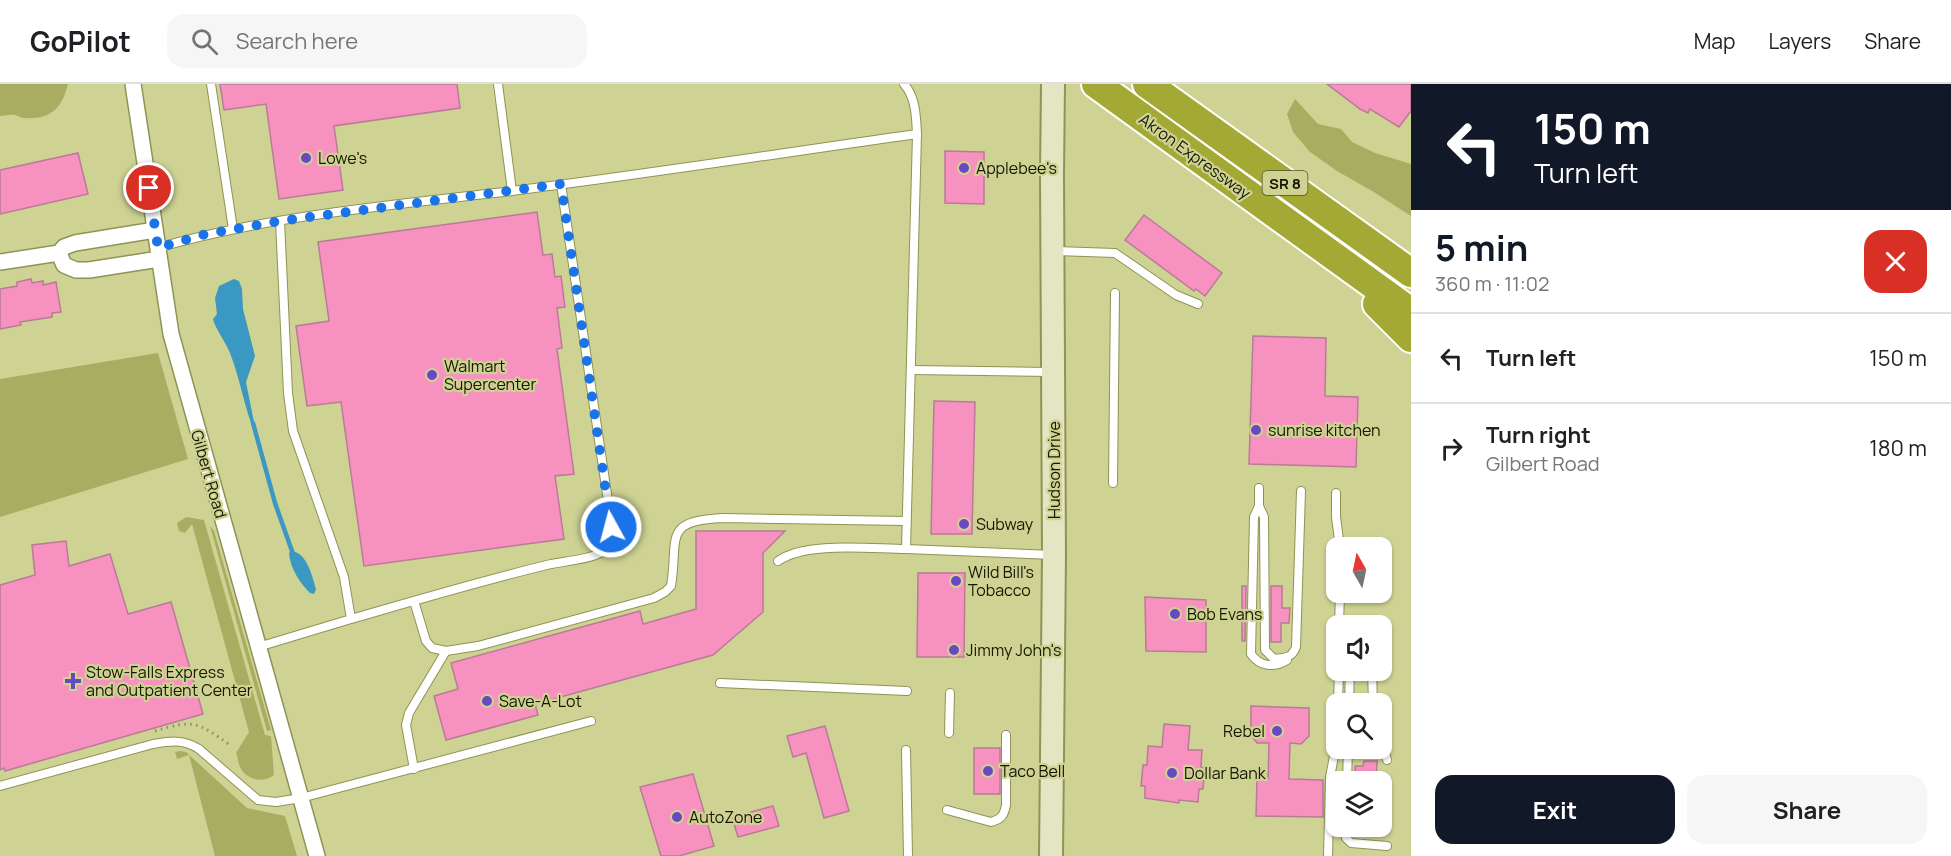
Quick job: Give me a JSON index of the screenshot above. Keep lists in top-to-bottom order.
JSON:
{
  "streets": {
    "highway": ["Akron Expressway", "SR 8"],
    "street": ["Hudson Drive", "Gilbert Road"]
  },
  "places": {
    "other": [
      "Lowe's",
      "Applebee's",
      "Walmart Supercenter",
      "sunrise kitchen",
      "Subway",
      "Wild Bill's Tobacco",
      "Bob Evans",
      "Jimmy John's",
      "Save-A-Lot",
      "Rebel",
      "Taco Bell",
      "Dollar Bank",
      "AutoZone"
    ],
    "health": ["Stow-Falls Express and Outpatient Center"]
  },
  "north": "top",
  "page": {
    "header": "GoPilot",
    "search": "Search here",
    "nav": ["Map", "Layers", "Share"],
    "turn": ["150 m", "Turn left"],
    "heading": ["5 min", "360 m · 11:02"],
    "list": [
      {
        "name": "Turn left",
        "value": "150 m"
      },
      {
        "name": "Turn right",
        "note": "Gilbert Road",
        "value": "180 m"
      }
    ],
    "buttons": ["Exit", "Share"]
  }
}
